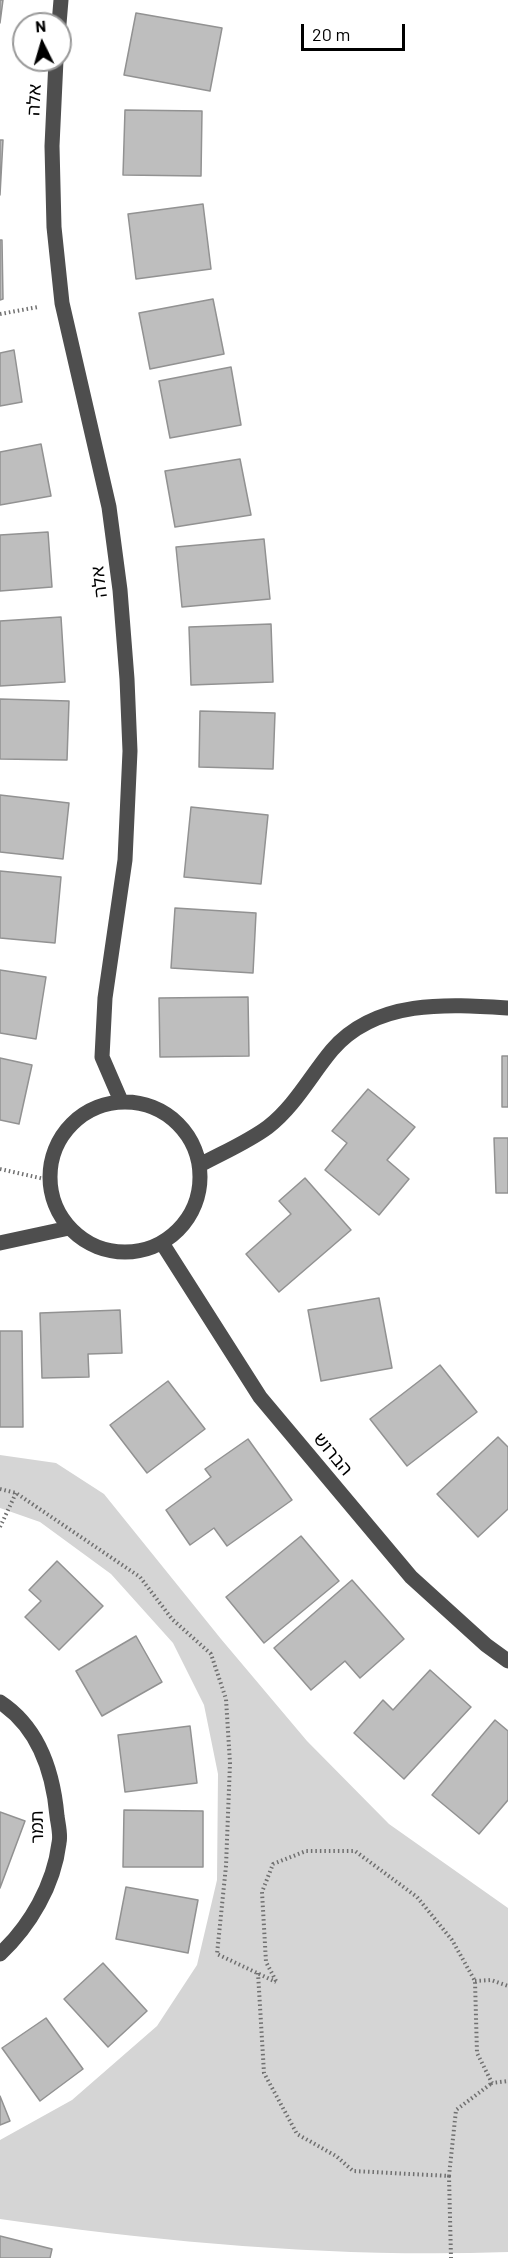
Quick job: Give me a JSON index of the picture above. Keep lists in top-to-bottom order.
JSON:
{
  "streets": {
    "street": ["אלה", "הברוש", "תמר"]
  },
  "crossings": [
    ["אלה", "הברוש"]
  ],
  "scale_bar": "20 m",
  "north": "top"
}
